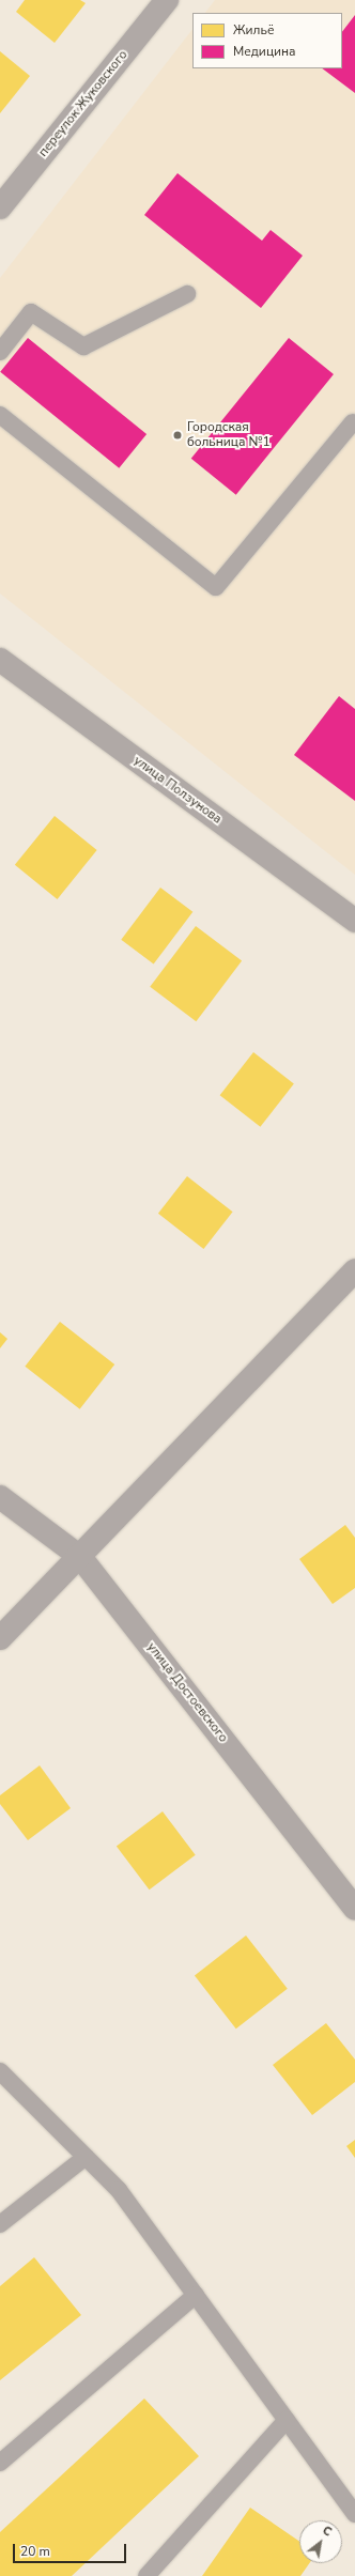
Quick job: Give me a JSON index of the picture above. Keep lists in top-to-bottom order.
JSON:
{
  "streets": {
    "street": ["переулок Жуковского", "улица Ползунова", "улица Достоевского"]
  },
  "places": ["Городская больница №1"],
  "legend": ["Жильё", "Медицина"],
  "scale_bar": "20 m",
  "north": "top right"
}
